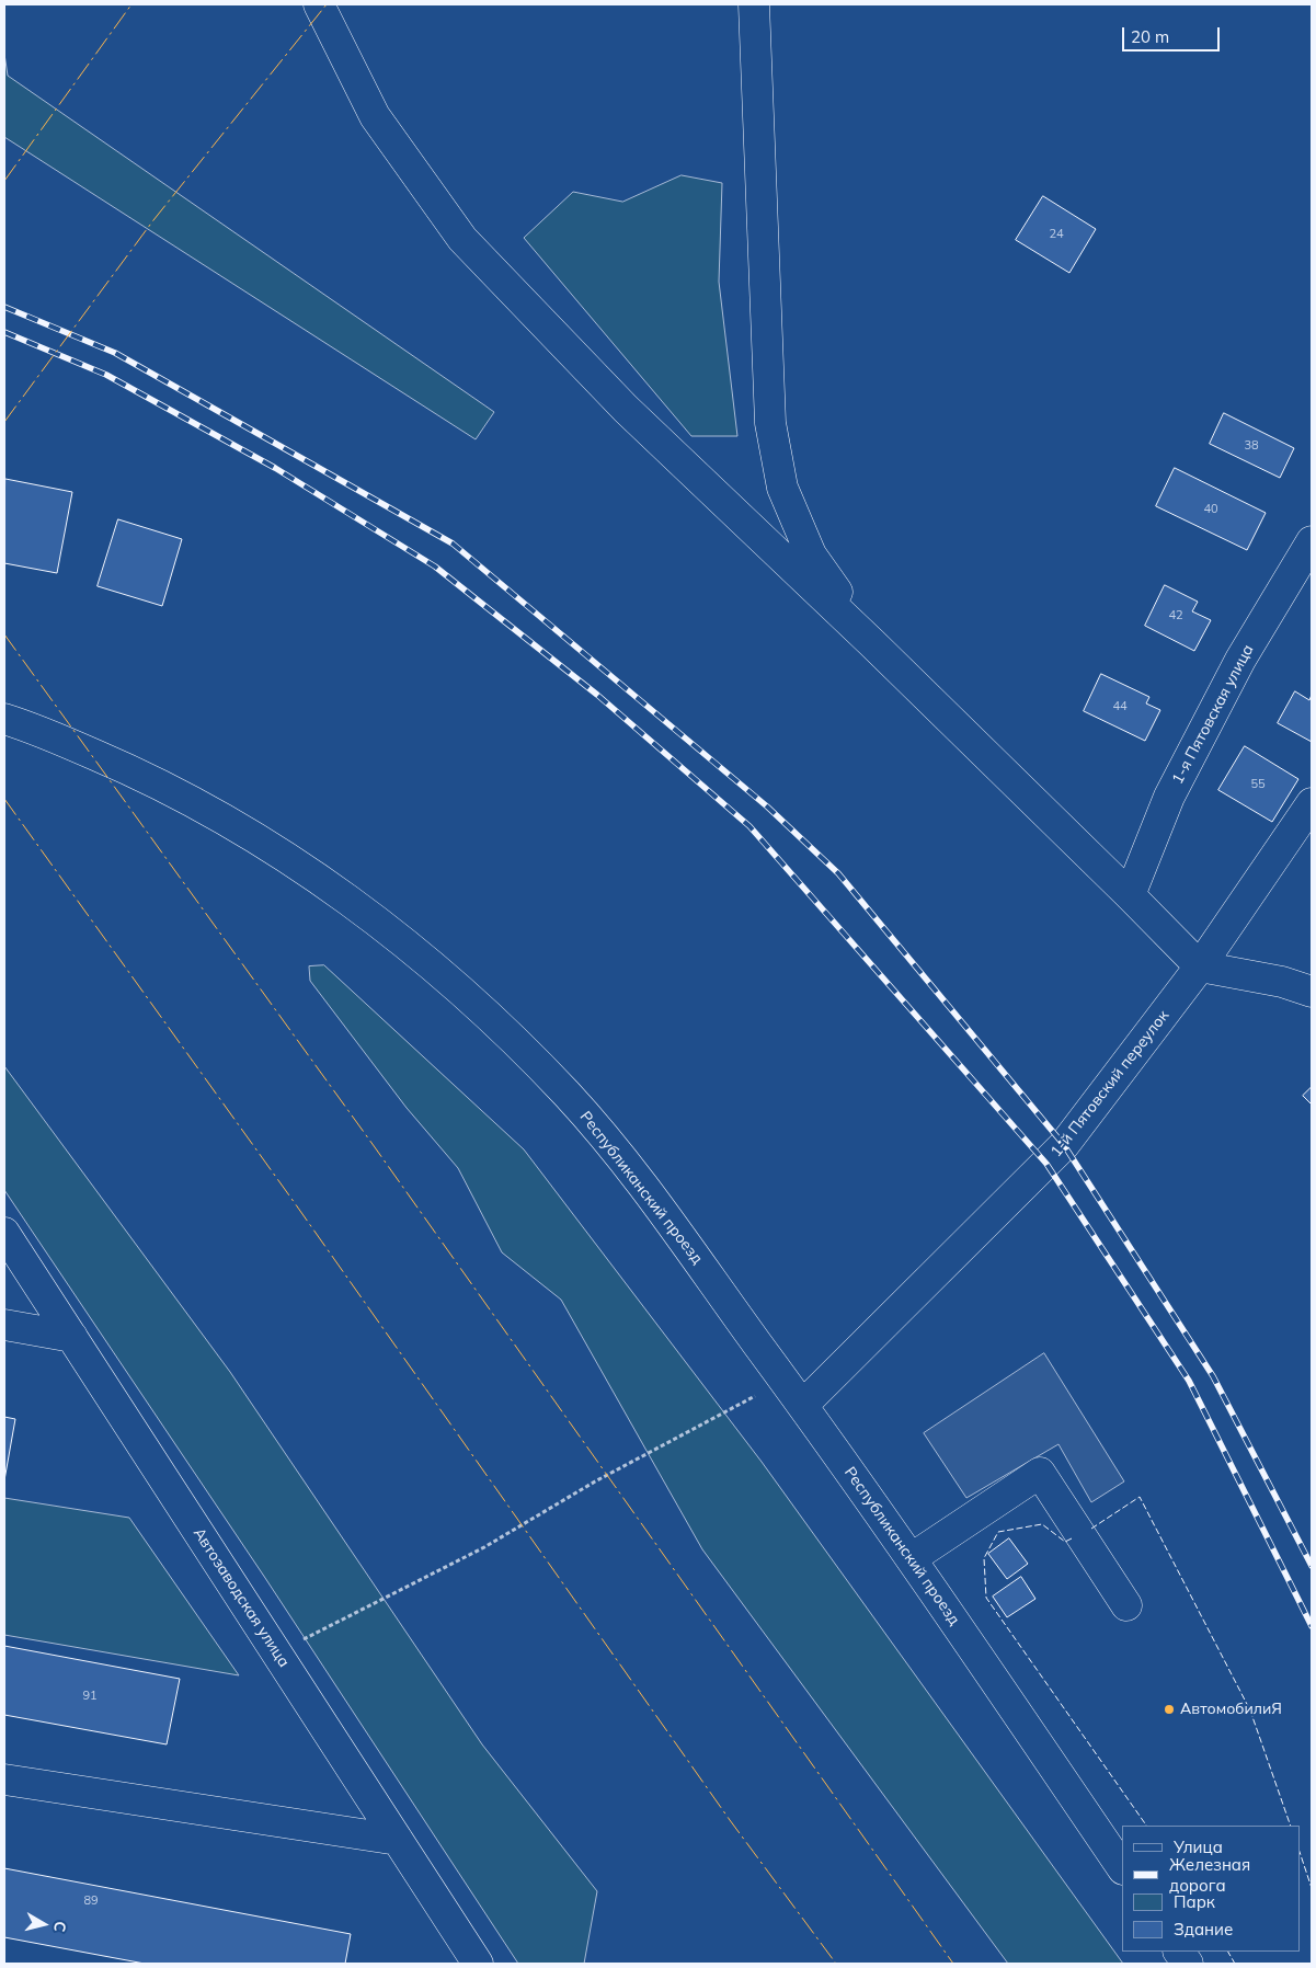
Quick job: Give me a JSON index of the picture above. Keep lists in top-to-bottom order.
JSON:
{
  "streets": {
    "street": [
      "1-я Пятовская улица",
      "1-й Пятовский переулок",
      "Республиканский проезд",
      "Автозаводская улица"
    ]
  },
  "crossings": [
    ["1-й Пятовский переулок", "Республиканский проезд"]
  ],
  "places": ["АвтомобилиЯ"],
  "house_numbers": [
    "24",
    "38",
    "40",
    "42",
    "44",
    "55",
    "91",
    "89"
  ],
  "legend": [
    "Улица",
    "Железная дорога",
    "Парк",
    "Здание"
  ],
  "scale_bar": "20 m",
  "north": "right"
}
